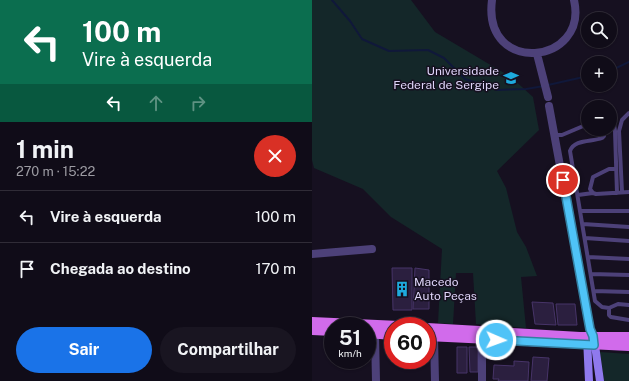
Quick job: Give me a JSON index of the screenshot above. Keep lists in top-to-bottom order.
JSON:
{
  "places": {
    "school or university": ["Universidade Federal de Sergipe"],
    "building": ["Macedo Auto Peças"]
  },
  "page": {
    "turn": ["100 m", "Vire à esquerda"],
    "map_buttons": ["+", "−"],
    "heading": ["1 min", "270 m · 15:22"],
    "list": [
      {
        "name": "Vire à esquerda",
        "value": "100 m"
      },
      {
        "name": "Chegada ao destino",
        "value": "170 m"
      }
    ],
    "speed": "51 km/h",
    "limit": "60",
    "buttons": ["Sair", "Compartilhar"]
  }
}
